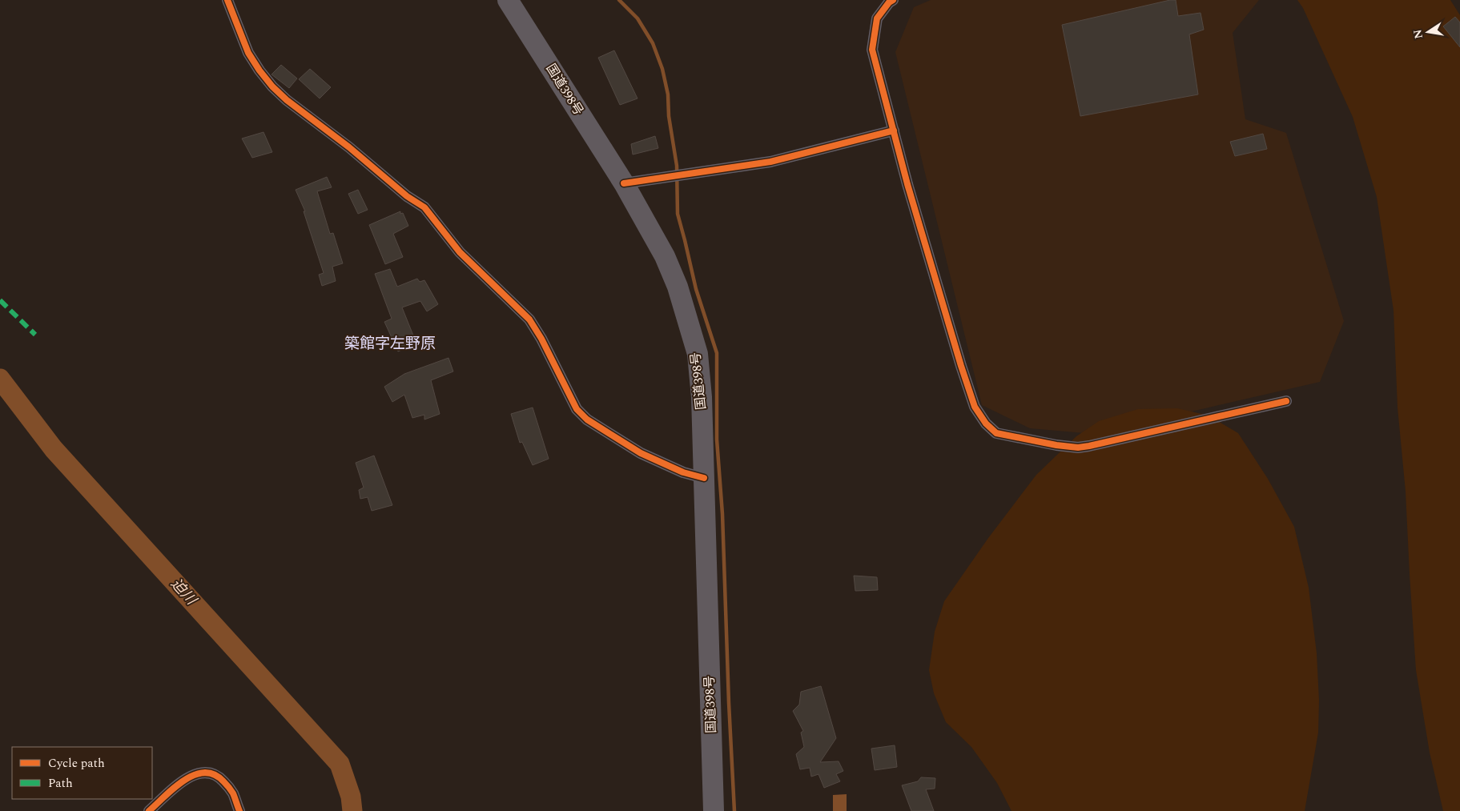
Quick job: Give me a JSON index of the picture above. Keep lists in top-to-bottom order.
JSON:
{
  "streets": {
    "highway": ["国道398号"]
  },
  "districts": ["築館字左野原"],
  "water": ["迫川"],
  "legend": ["Cycle path", "Path"],
  "north": "left"
}
